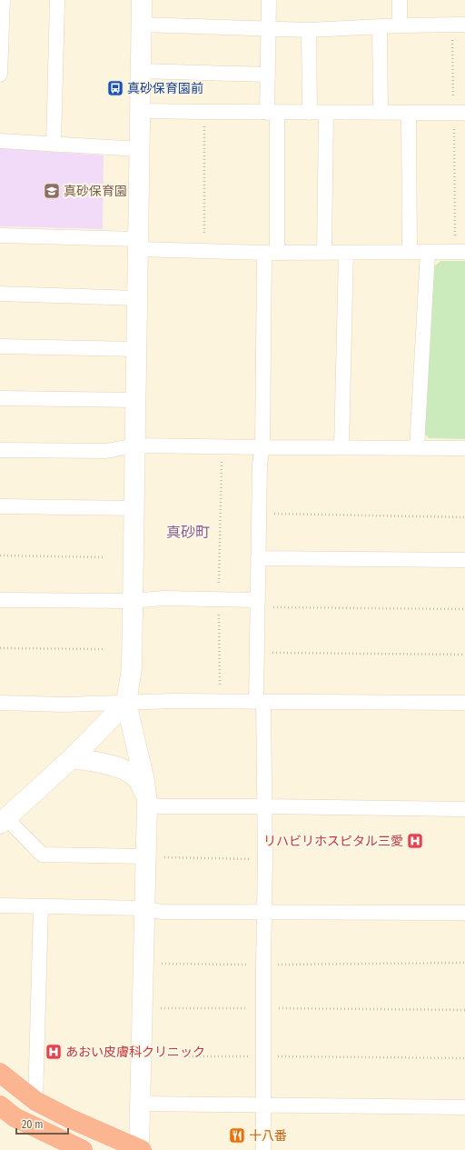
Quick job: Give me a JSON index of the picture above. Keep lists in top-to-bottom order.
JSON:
{
  "districts": ["真砂町"],
  "places": {
    "bus stop": ["真砂保育園前"],
    "school or university": ["真砂保育園"],
    "hospital": ["リハビリホスピタル三愛", "あおい皮膚科クリニック"],
    "restaurant": ["十八番"]
  },
  "scale_bar": "20 m"
}
